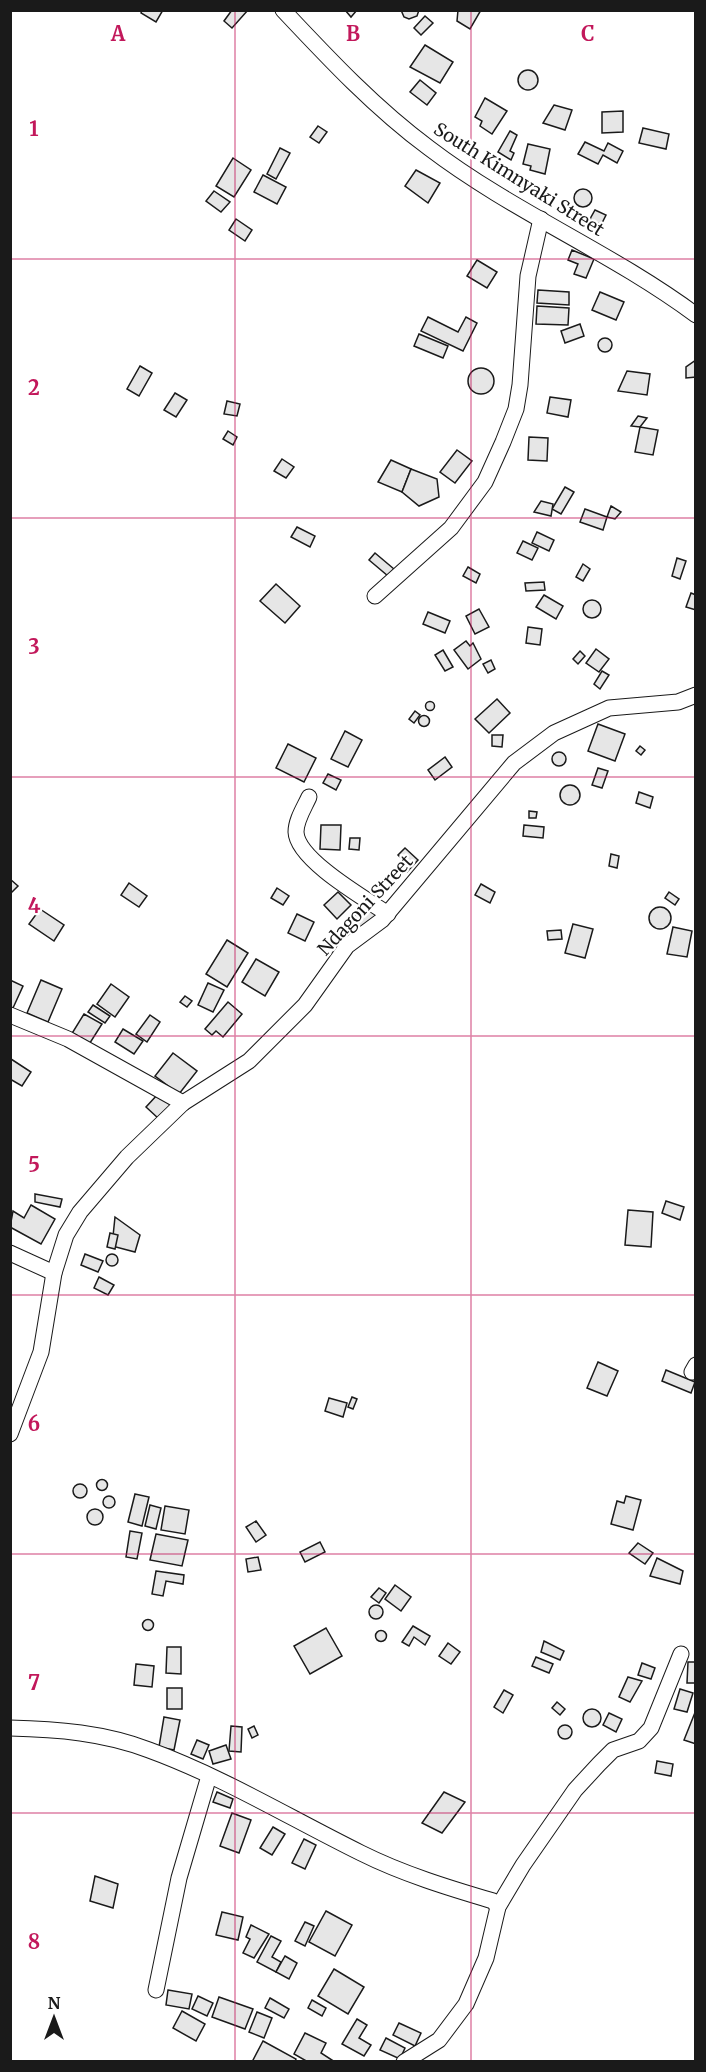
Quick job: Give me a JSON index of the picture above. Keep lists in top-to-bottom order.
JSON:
{
  "streets": {
    "street": ["South Kimnyaki Street", "Ndagoni Street"]
  },
  "north": "top",
  "grid": {
    "columns": ["A", "B", "C"],
    "rows": [
      "1",
      "2",
      "3",
      "4",
      "5",
      "6",
      "7",
      "8"
    ]
  }
}
